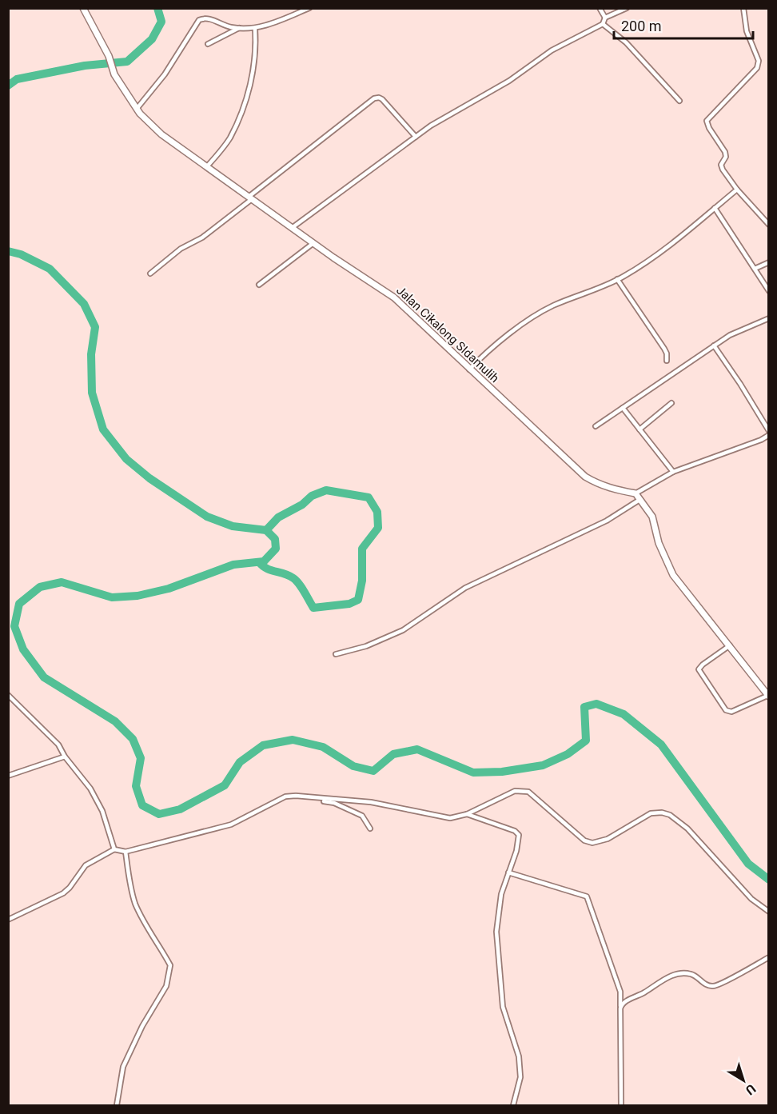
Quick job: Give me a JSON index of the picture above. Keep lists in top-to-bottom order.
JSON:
{
  "streets": {
    "street": ["Jalan Cikalong SIdamulih"]
  },
  "scale_bar": "200 m",
  "north": "bottom right"
}
